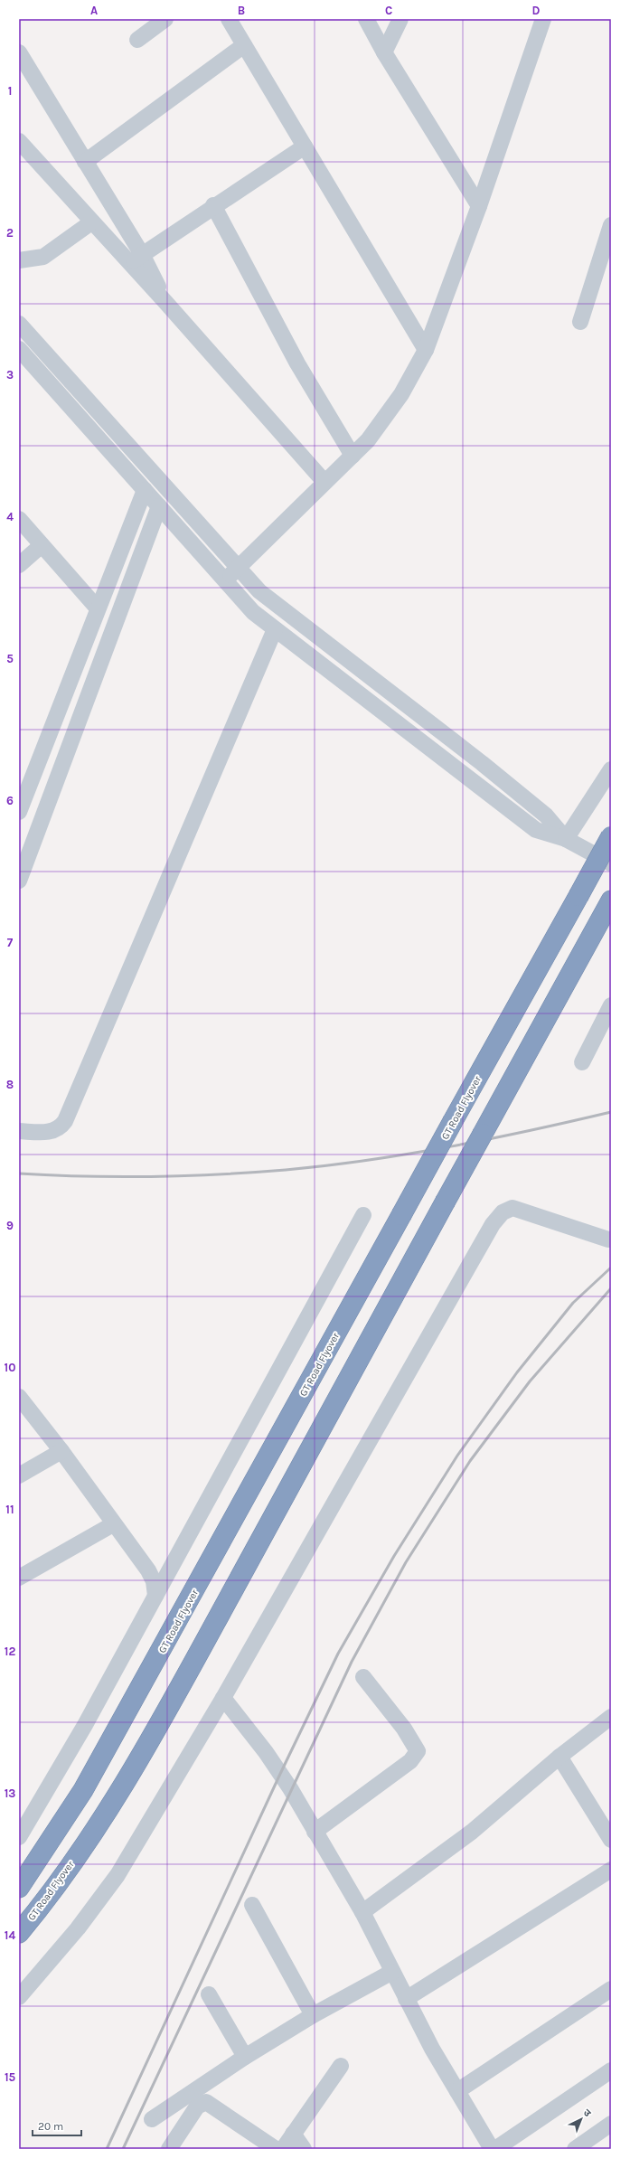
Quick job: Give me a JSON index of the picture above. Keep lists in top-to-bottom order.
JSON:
{
  "streets": {
    "highway": ["GT Road Flyover"]
  },
  "scale_bar": "20 m",
  "north": "top right",
  "grid": {
    "columns": [
      "A",
      "B",
      "C",
      "D"
    ],
    "rows": [
      "1",
      "2",
      "3",
      "4",
      "5",
      "6",
      "7",
      "8",
      "9",
      "10",
      "11",
      "12",
      "13",
      "14",
      "15"
    ]
  }
}
